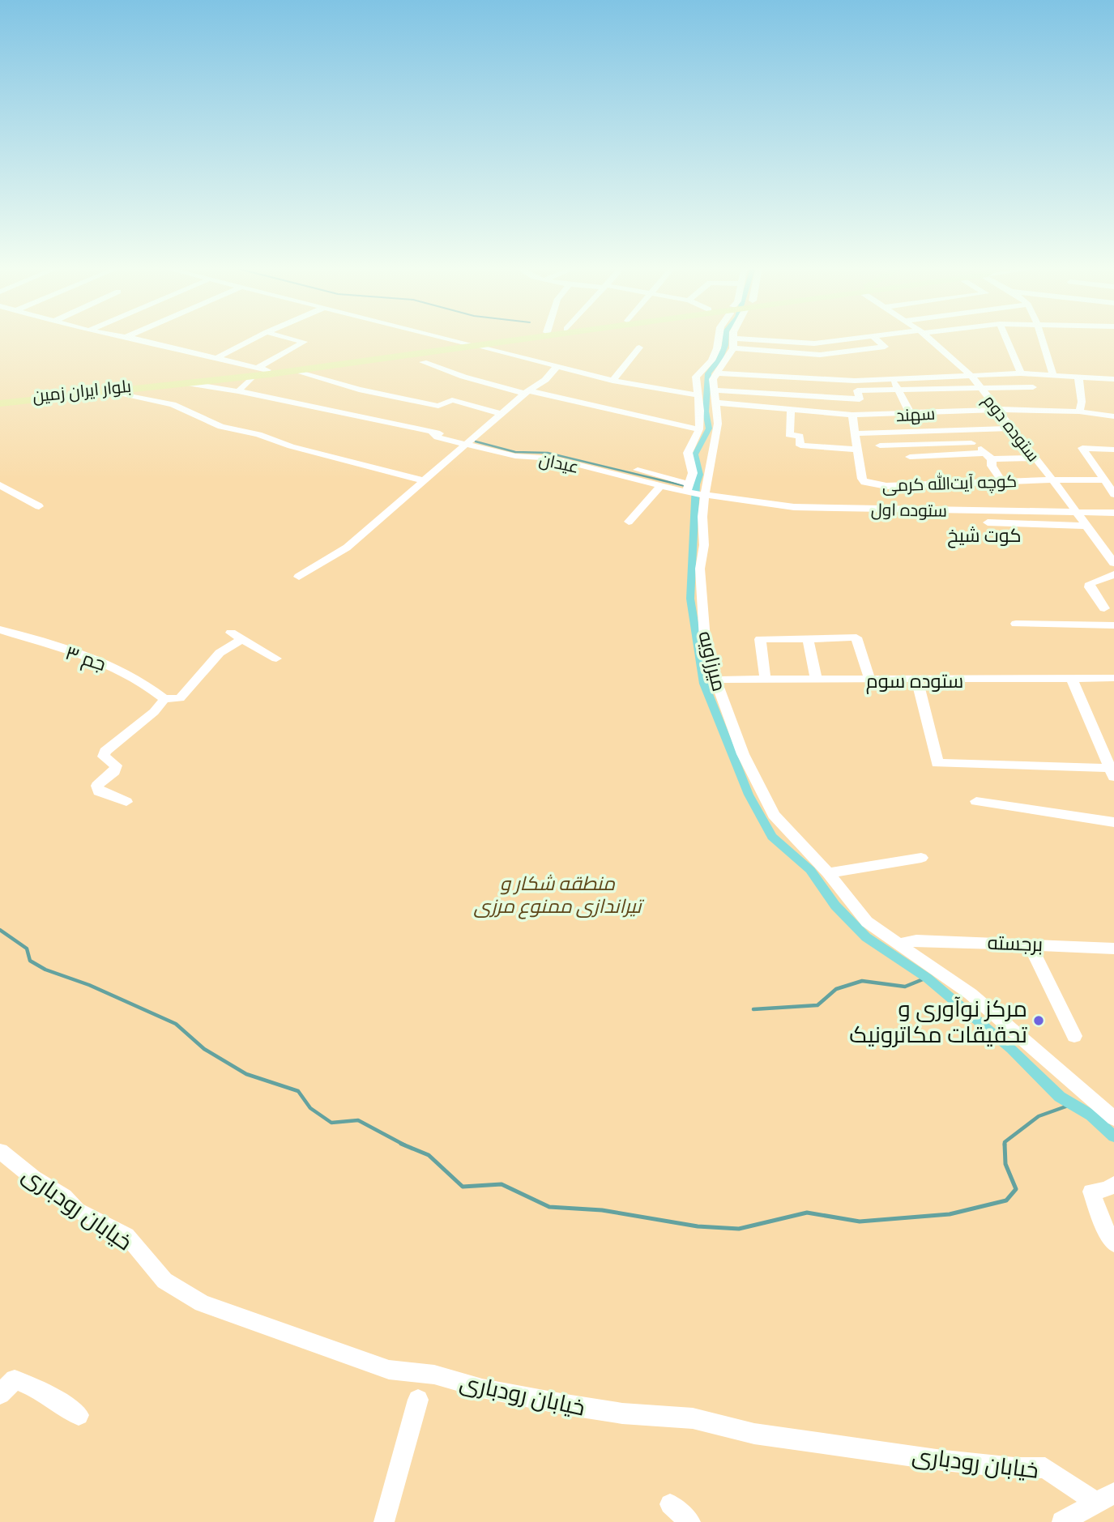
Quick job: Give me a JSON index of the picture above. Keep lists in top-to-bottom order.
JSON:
{
  "streets": {
    "main road": ["بلوار ایران زمین"],
    "street": [
      "سهند",
      "ستوده دوم",
      "عیدان",
      "کوچه آیت‌الله کرمی",
      "ستوده اول",
      "جم ۳",
      "میرزاویه",
      "ستوده سوم",
      "برجسته",
      "خیابان رودباری"
    ]
  },
  "crossings": [
    ["بلوار ایران زمین", "عیدان"],
    ["سهند", "ستوده دوم"],
    ["سهند", "کوچه آیت‌الله کرمی"],
    ["سهند", "میرزاویه"],
    ["ستوده دوم", "کوچه آیت‌الله کرمی"],
    ["ستوده دوم", "ستوده اول"],
    ["عیدان", "ستوده اول"],
    ["عیدان", "میرزاویه"],
    ["ستوده اول", "میرزاویه"],
    ["میرزاویه", "ستوده سوم"],
    ["میرزاویه", "برجسته"]
  ],
  "districts": ["کوت شیخ"],
  "parks": ["منطقه شکار و تیراندازی ممنوع مرزی"],
  "places": ["مرکز نوآوری و تحقیقات مکاترونیک"]
}
